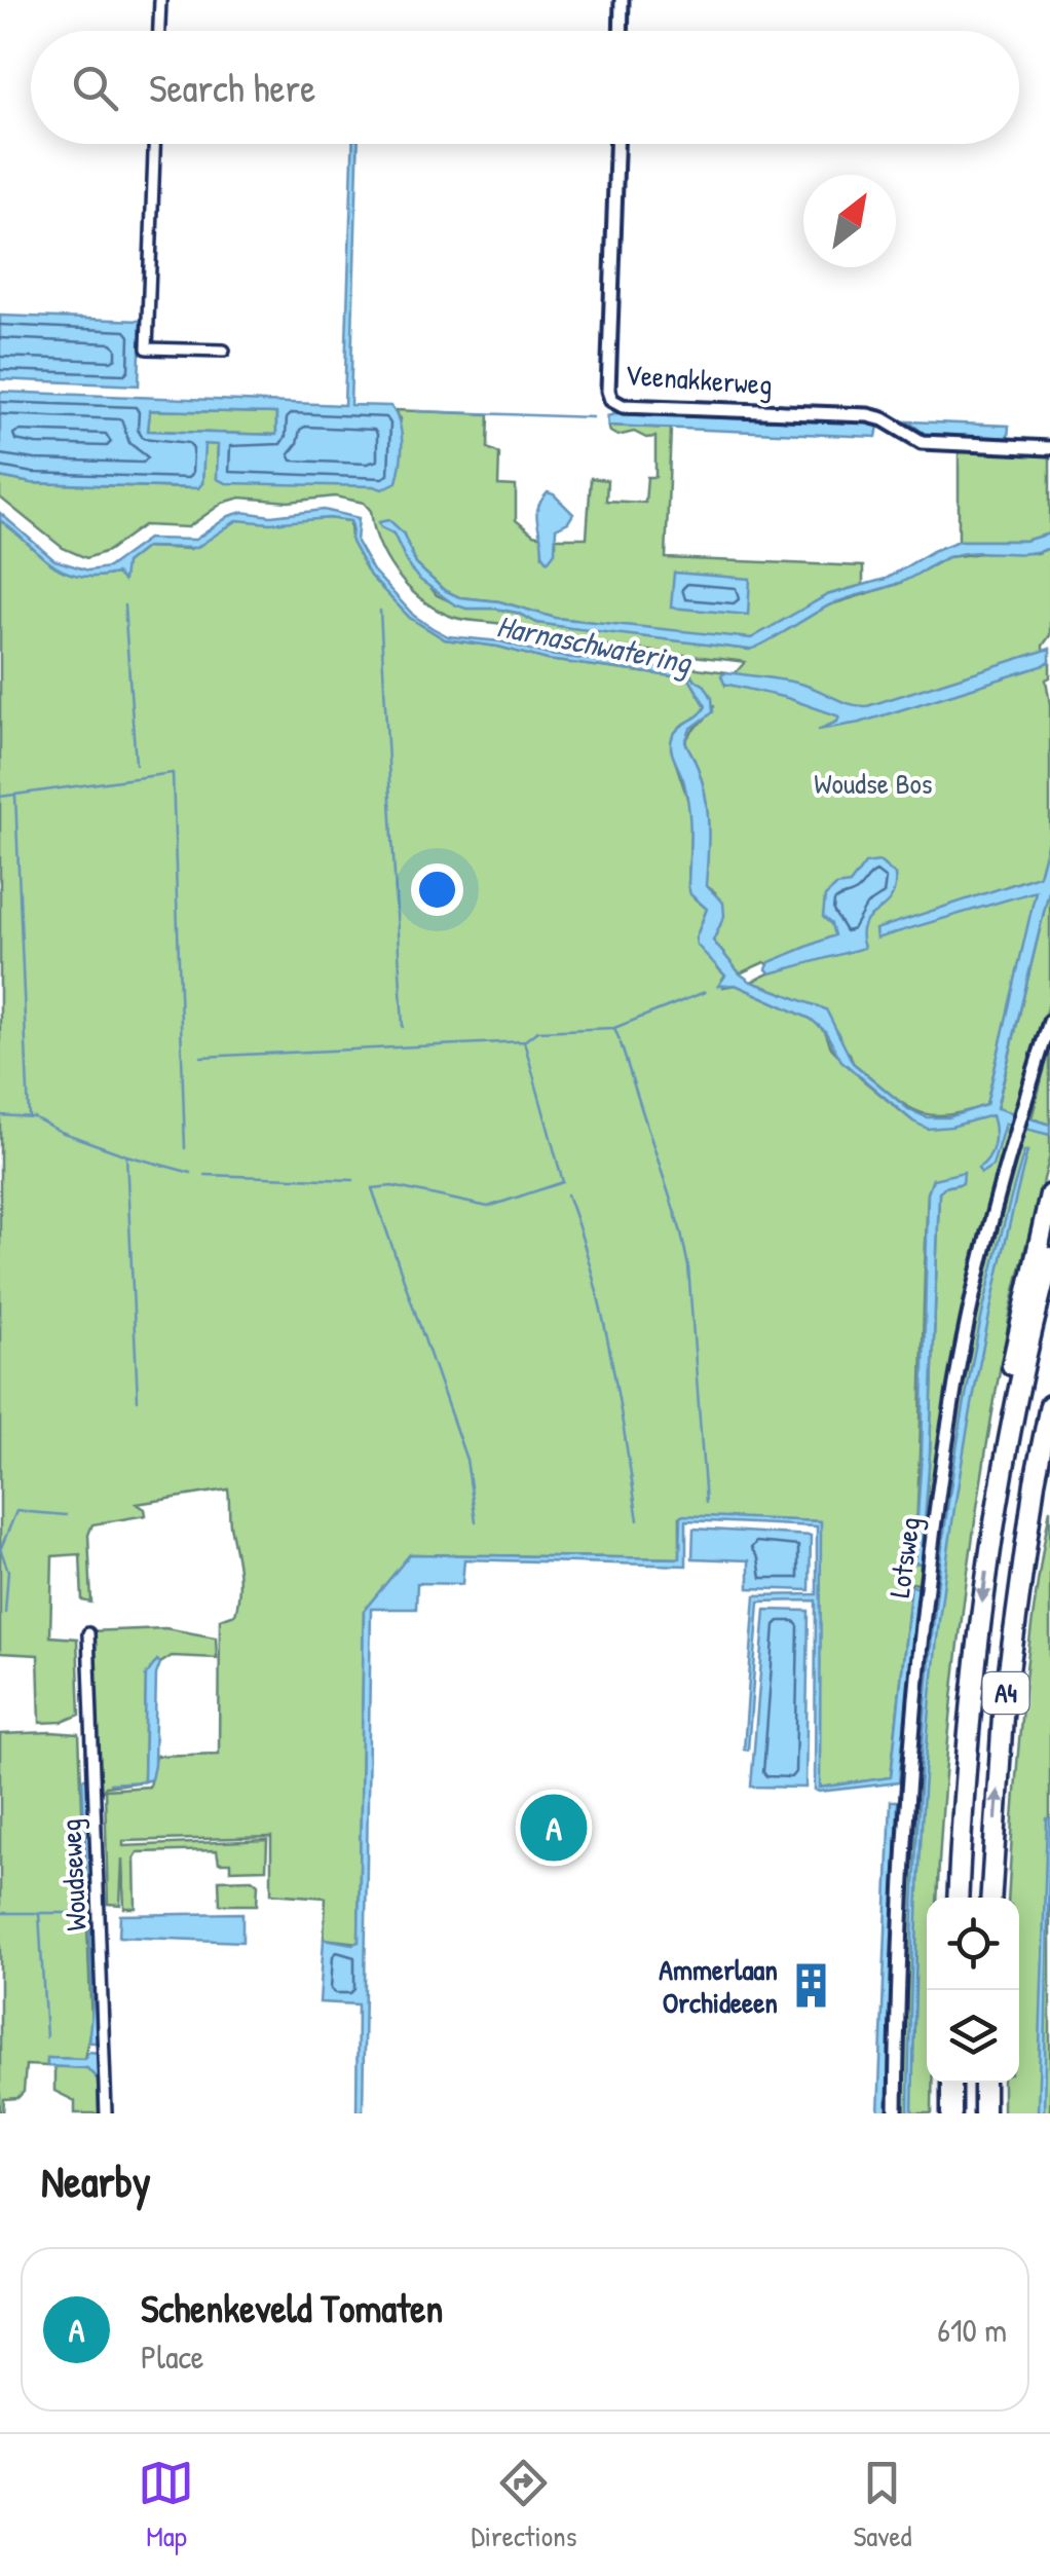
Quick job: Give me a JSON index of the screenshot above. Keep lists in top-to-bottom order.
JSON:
{
  "streets": {
    "highway": ["A4"],
    "street": ["Veenakkerweg", "Lotsweg", "Woudseweg"]
  },
  "water": ["Harnaschwatering"],
  "parks": ["Woudse Bos"],
  "places": {
    "building": ["Ammerlaan Orchideeen"]
  },
  "north": "top right",
  "page": {
    "search": "Search here",
    "pins": "A",
    "heading": "Nearby",
    "list": [
      {
        "mark": "A",
        "name": "Schenkeveld Tomaten",
        "note": "Place",
        "value": "610 m"
      }
    ],
    "nav": ["Map", "Directions", "Saved"]
  }
}
